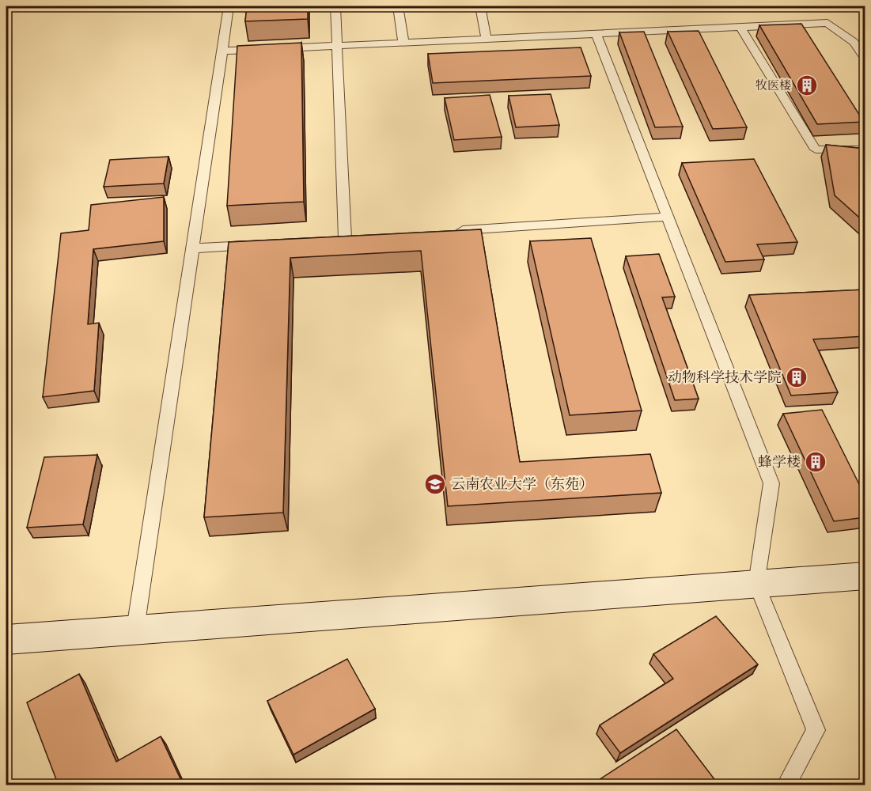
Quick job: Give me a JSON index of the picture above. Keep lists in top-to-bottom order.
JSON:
{
  "places": {
    "building": ["牧医楼", "动物科学技术学院", "蜂学楼"],
    "school or university": ["云南农业大学（东苑）"]
  }
}
